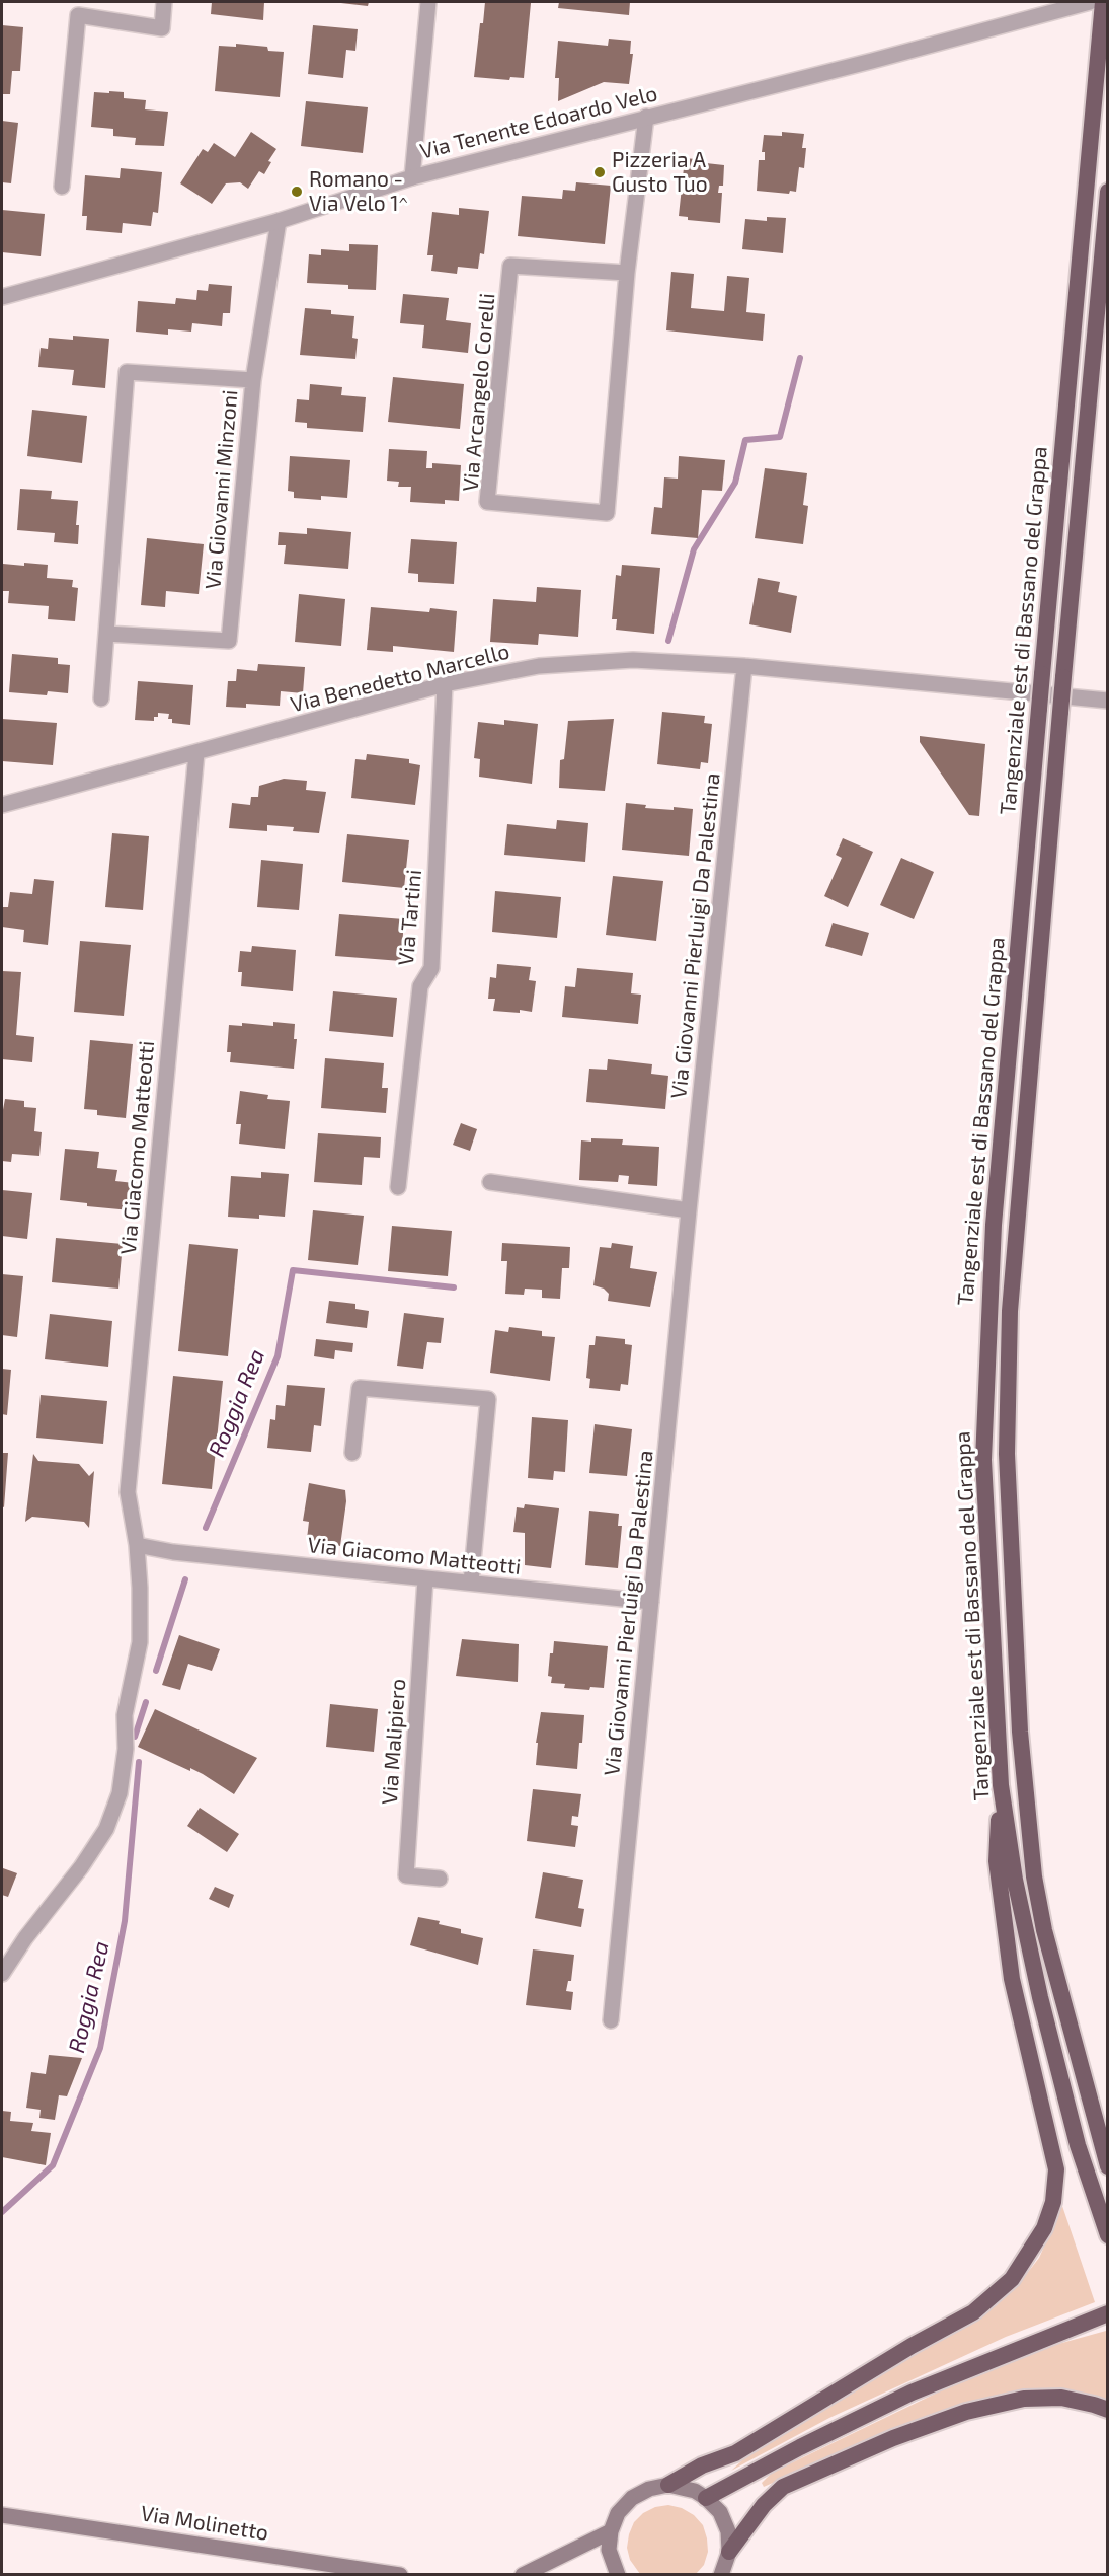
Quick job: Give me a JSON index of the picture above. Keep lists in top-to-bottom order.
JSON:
{
  "streets": {
    "highway": ["Tangenziale est di Bassano del Grappa"],
    "main road": ["Via Molinetto"],
    "street": [
      "Via Tenente Edoardo Velo",
      "Via Arcangelo Corelli",
      "Via Giovanni Minzoni",
      "Via Benedetto Marcello",
      "Via Tartini",
      "Via Giovanni Pierluigi Da Palestina",
      "Via Giacomo Matteotti",
      "Via Malipiero"
    ]
  },
  "crossings": [
    ["Via Tenente Edoardo Velo", "Via Arcangelo Corelli"],
    ["Via Tenente Edoardo Velo", "Via Giovanni Minzoni"],
    ["Via Benedetto Marcello", "Via Tartini"],
    ["Via Benedetto Marcello", "Via Giovanni Pierluigi Da Palestina"],
    ["Via Benedetto Marcello", "Via Giacomo Matteotti"],
    ["Via Giovanni Pierluigi Da Palestina", "Via Giacomo Matteotti"],
    ["Via Giacomo Matteotti", "Via Malipiero"]
  ],
  "water": ["Roggia Rea"],
  "places": ["Pizzeria A Gusto Tuo", "Romano - Via Velo 1^"]
}
